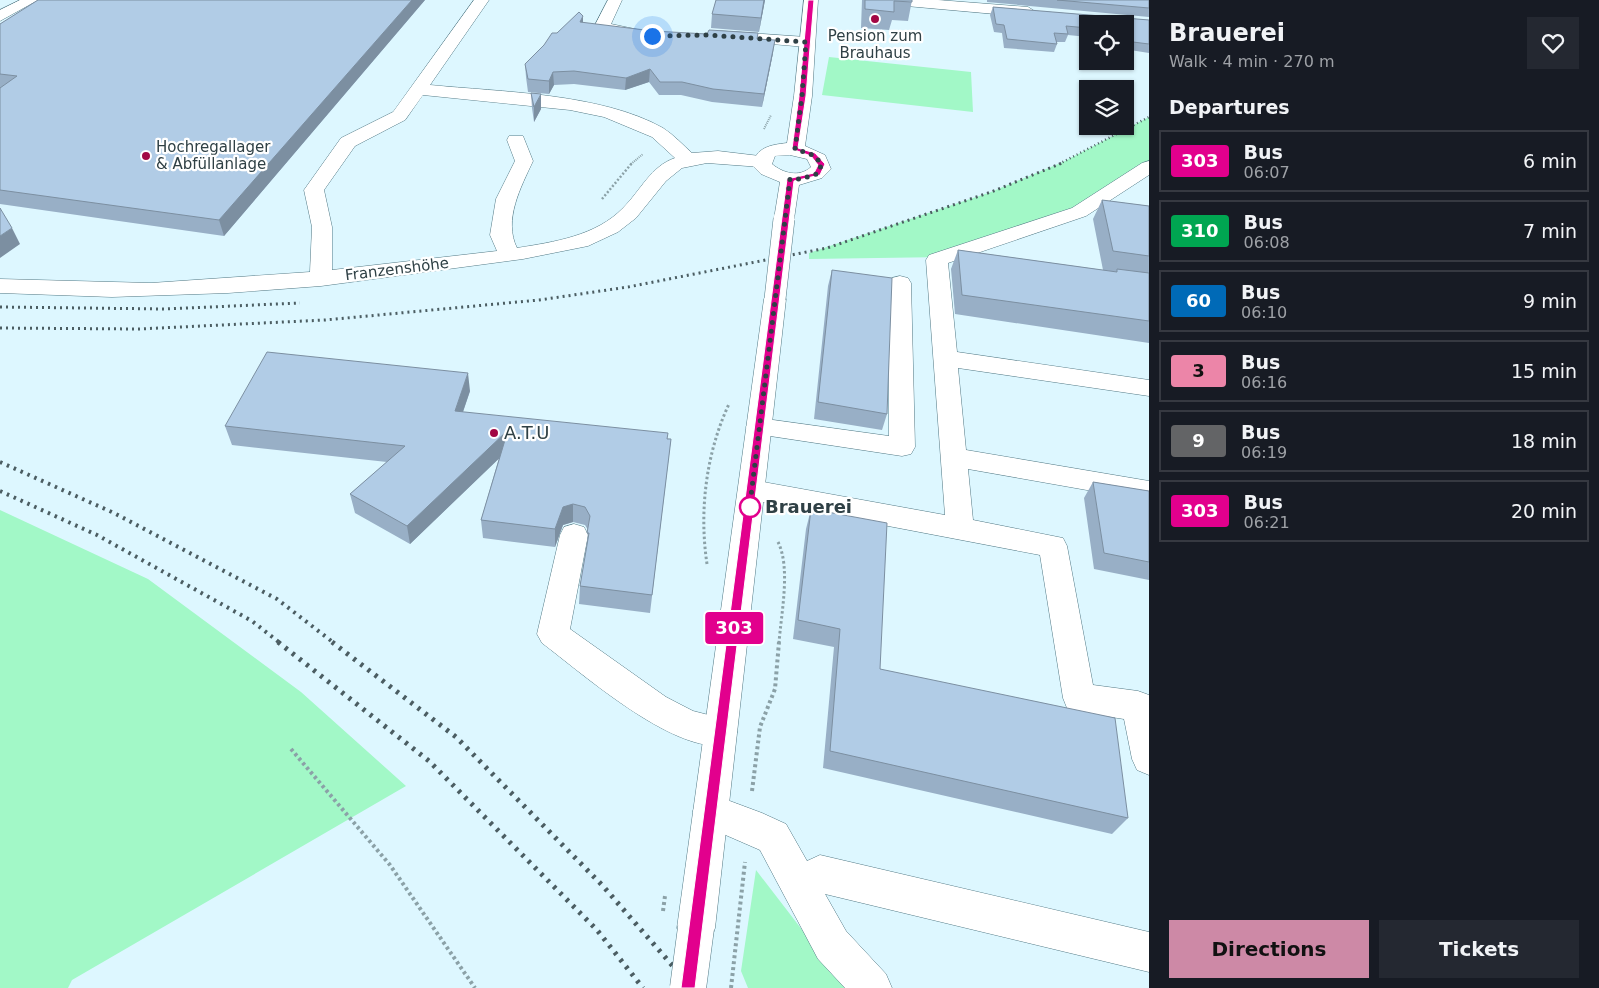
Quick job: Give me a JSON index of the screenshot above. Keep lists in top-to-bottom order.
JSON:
{
  "streets": {
    "main road": ["Franzenshöhe"]
  },
  "places": [
    "Pension zum Brauhaus",
    "Hochregallager & Abfüllanlage",
    "A.T.U",
    "Brauerei"
  ],
  "lines": ["bus line 303"],
  "page": {
    "on_map": "303",
    "heading": [
      ["Brauerei", "Walk · 4 min · 270 m"],
      "Departures"
    ],
    "list": [
      {
        "mark": "303",
        "name": "Bus",
        "note": "06:07",
        "value": "6 min"
      },
      {
        "mark": "310",
        "name": "Bus",
        "note": "06:08",
        "value": "7 min"
      },
      {
        "mark": "60",
        "name": "Bus",
        "note": "06:10",
        "value": "9 min"
      },
      {
        "mark": "3",
        "name": "Bus",
        "note": "06:16",
        "value": "15 min"
      },
      {
        "mark": "9",
        "name": "Bus",
        "note": "06:19",
        "value": "18 min"
      },
      {
        "mark": "303",
        "name": "Bus",
        "note": "06:21",
        "value": "20 min"
      }
    ],
    "buttons": ["Directions", "Tickets"]
  }
}
